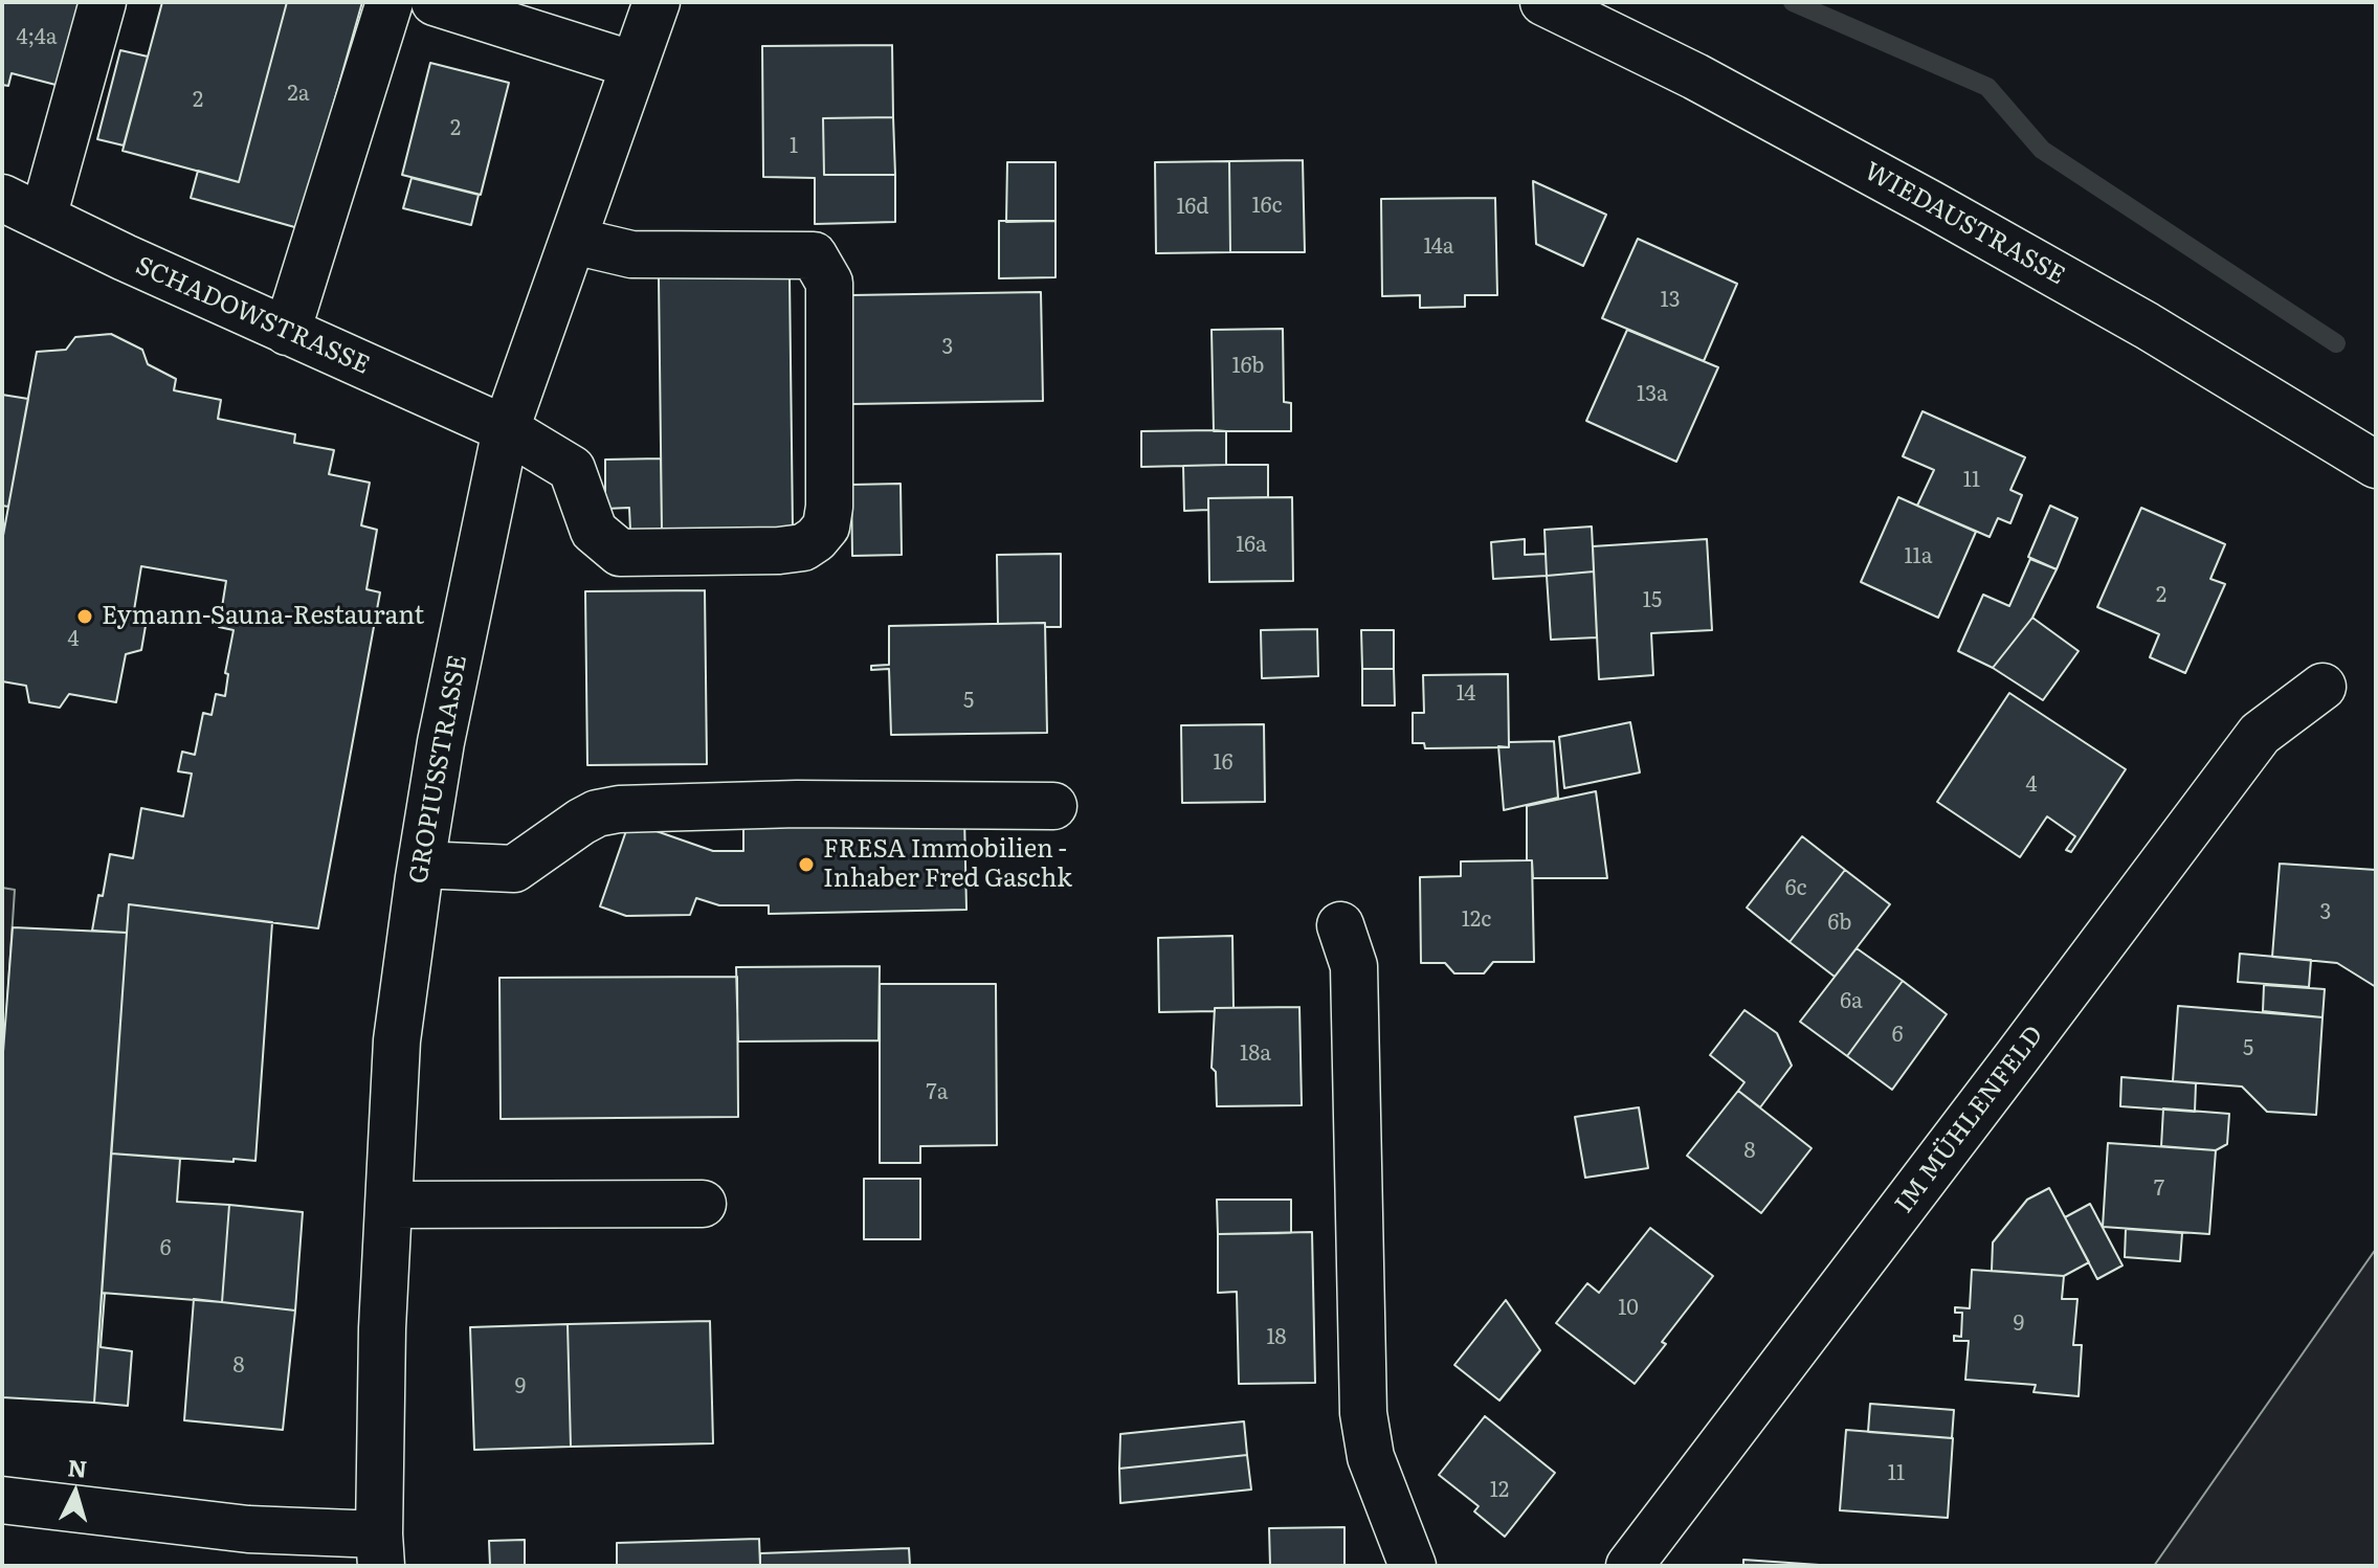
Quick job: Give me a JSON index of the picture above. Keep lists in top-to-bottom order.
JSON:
{
  "streets": {
    "street": [
      "WIEDAUSTRASSE",
      "SCHADOWSTRASSE",
      "GROPIUSSTRASSE",
      "IM MÜHLENFELD"
    ]
  },
  "crossings": [
    ["SCHADOWSTRASSE", "GROPIUSSTRASSE"]
  ],
  "places": ["Eymann-Sauna-Restaurant", "FRESA Immobilien - Inhaber Fred Gaschk"],
  "house_numbers": [
    "4;4a",
    "2a",
    "2",
    "2",
    "1",
    "16c",
    "16d",
    "14a",
    "13",
    "3",
    "16b",
    "13a",
    "11",
    "16a",
    "11a",
    "2",
    "15",
    "4",
    "14",
    "5",
    "16",
    "4",
    "6c",
    "3",
    "12c",
    "6b",
    "6a",
    "6",
    "5",
    "18a",
    "7a",
    "8",
    "7",
    "6",
    "10",
    "9",
    "18",
    "8",
    "9",
    "11",
    "12"
  ],
  "north": "top"
}
